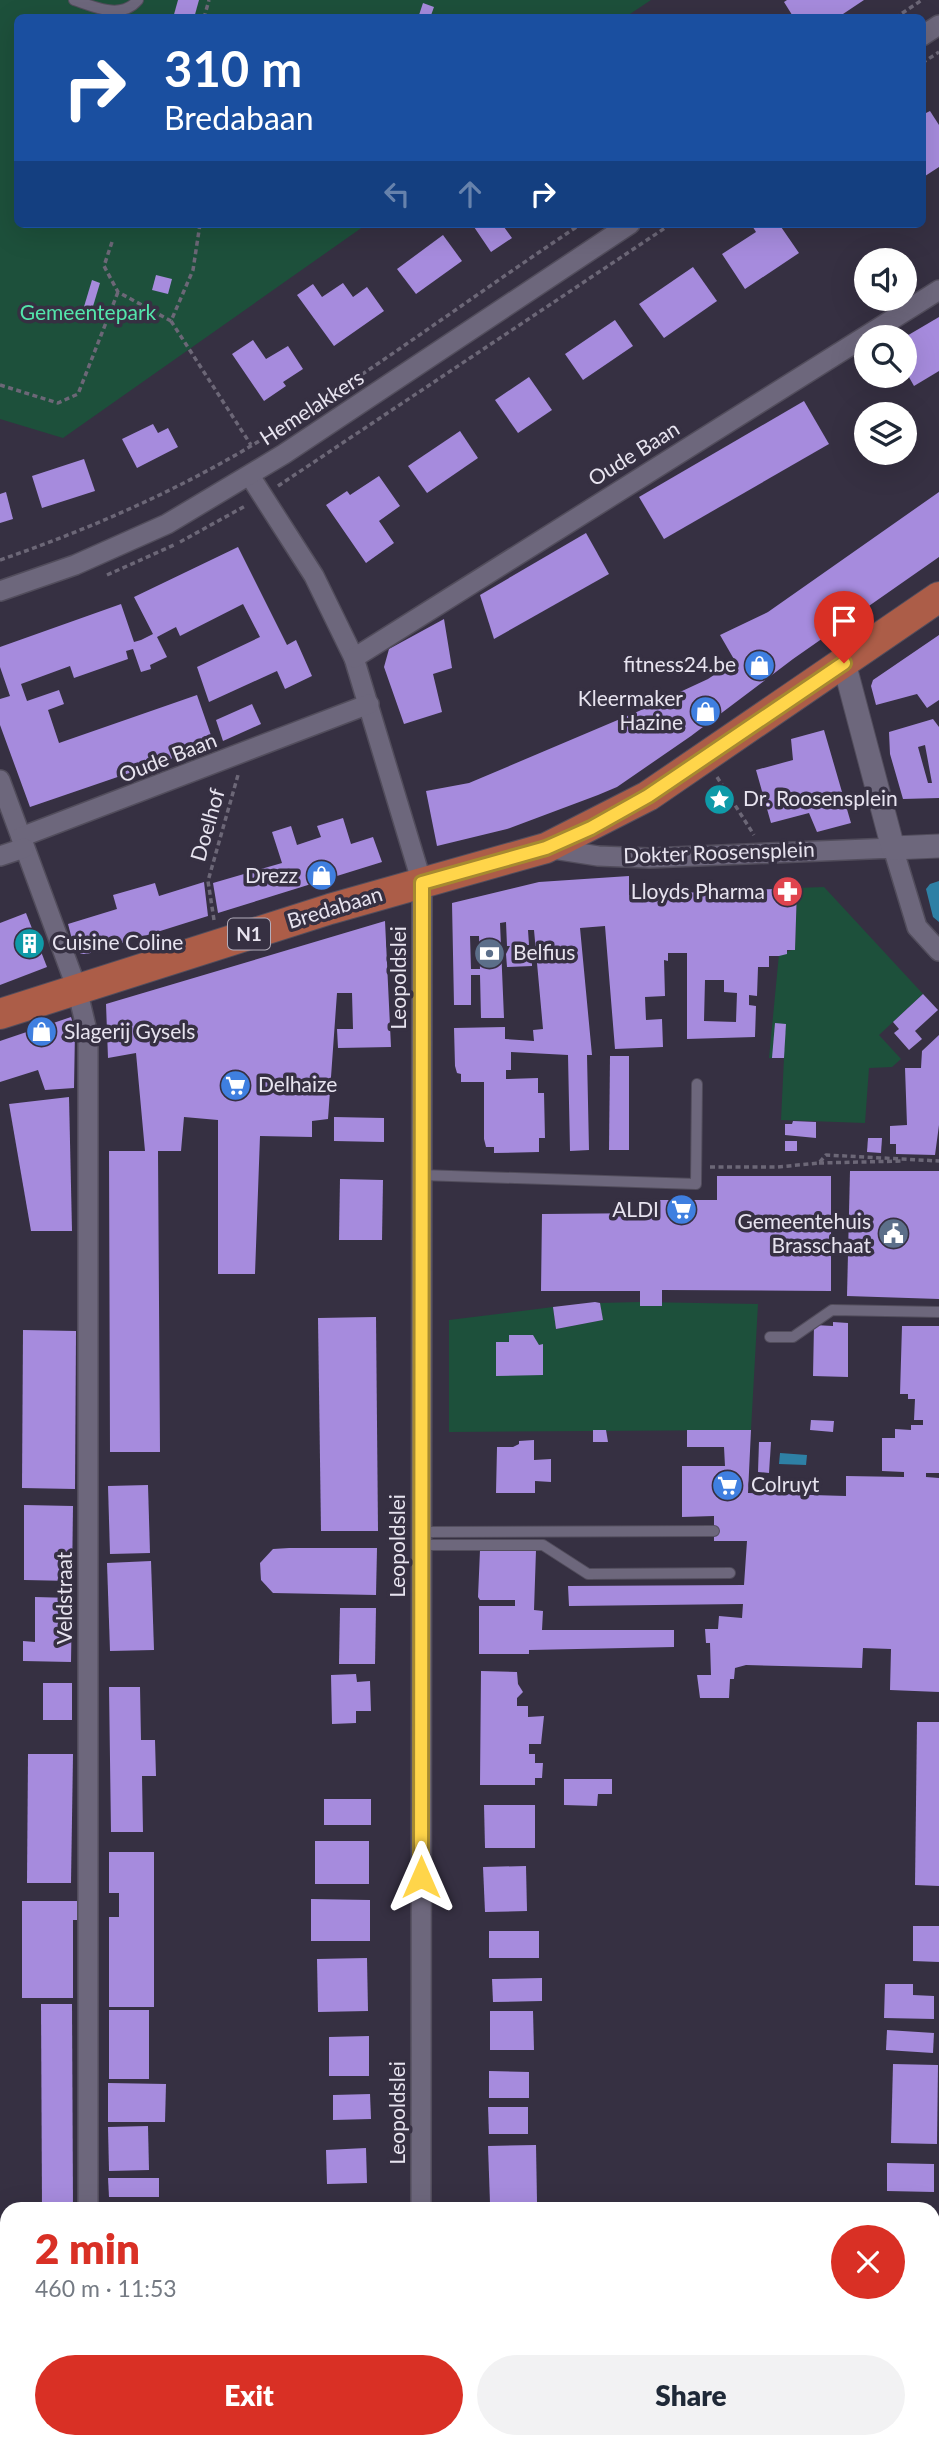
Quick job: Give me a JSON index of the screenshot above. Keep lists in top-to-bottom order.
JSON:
{
  "streets": {
    "main road": ["Bredabaan", "N1"],
    "street": [
      "Hemelakkers",
      "Oude Baan",
      "Dokter Roosensplein",
      "Leopoldslei",
      "Veldstraat"
    ],
    "path": ["Doelhof"]
  },
  "crossings": [
    ["Oude Baan", "Doelhof"],
    ["Oude Baan", "Veldstraat"],
    ["Doelhof", "Bredabaan"],
    ["Dokter Roosensplein", "Bredabaan"],
    ["Bredabaan", "Leopoldslei"],
    ["Bredabaan", "Veldstraat"]
  ],
  "parks": ["Gemeentepark"],
  "places": {
    "shop": [
      "fitness24.be",
      "Kleermaker Hazine",
      "Drezz",
      "Slagerij Gysels"
    ],
    "place": ["Dr. Roosensplein"],
    "pharmacy": ["Lloyds Pharma"],
    "building": ["Cuisine Coline"],
    "bank": ["Belfius"],
    "supermarket": ["Delhaize", "ALDI", "Colruyt"],
    "public building": ["Gemeentehuis Brasschaat"]
  },
  "page": {
    "turn": ["310 m", "Bredabaan"],
    "heading": ["2 min", "460 m · 11:53"],
    "buttons": ["Exit", "Share"]
  }
}
